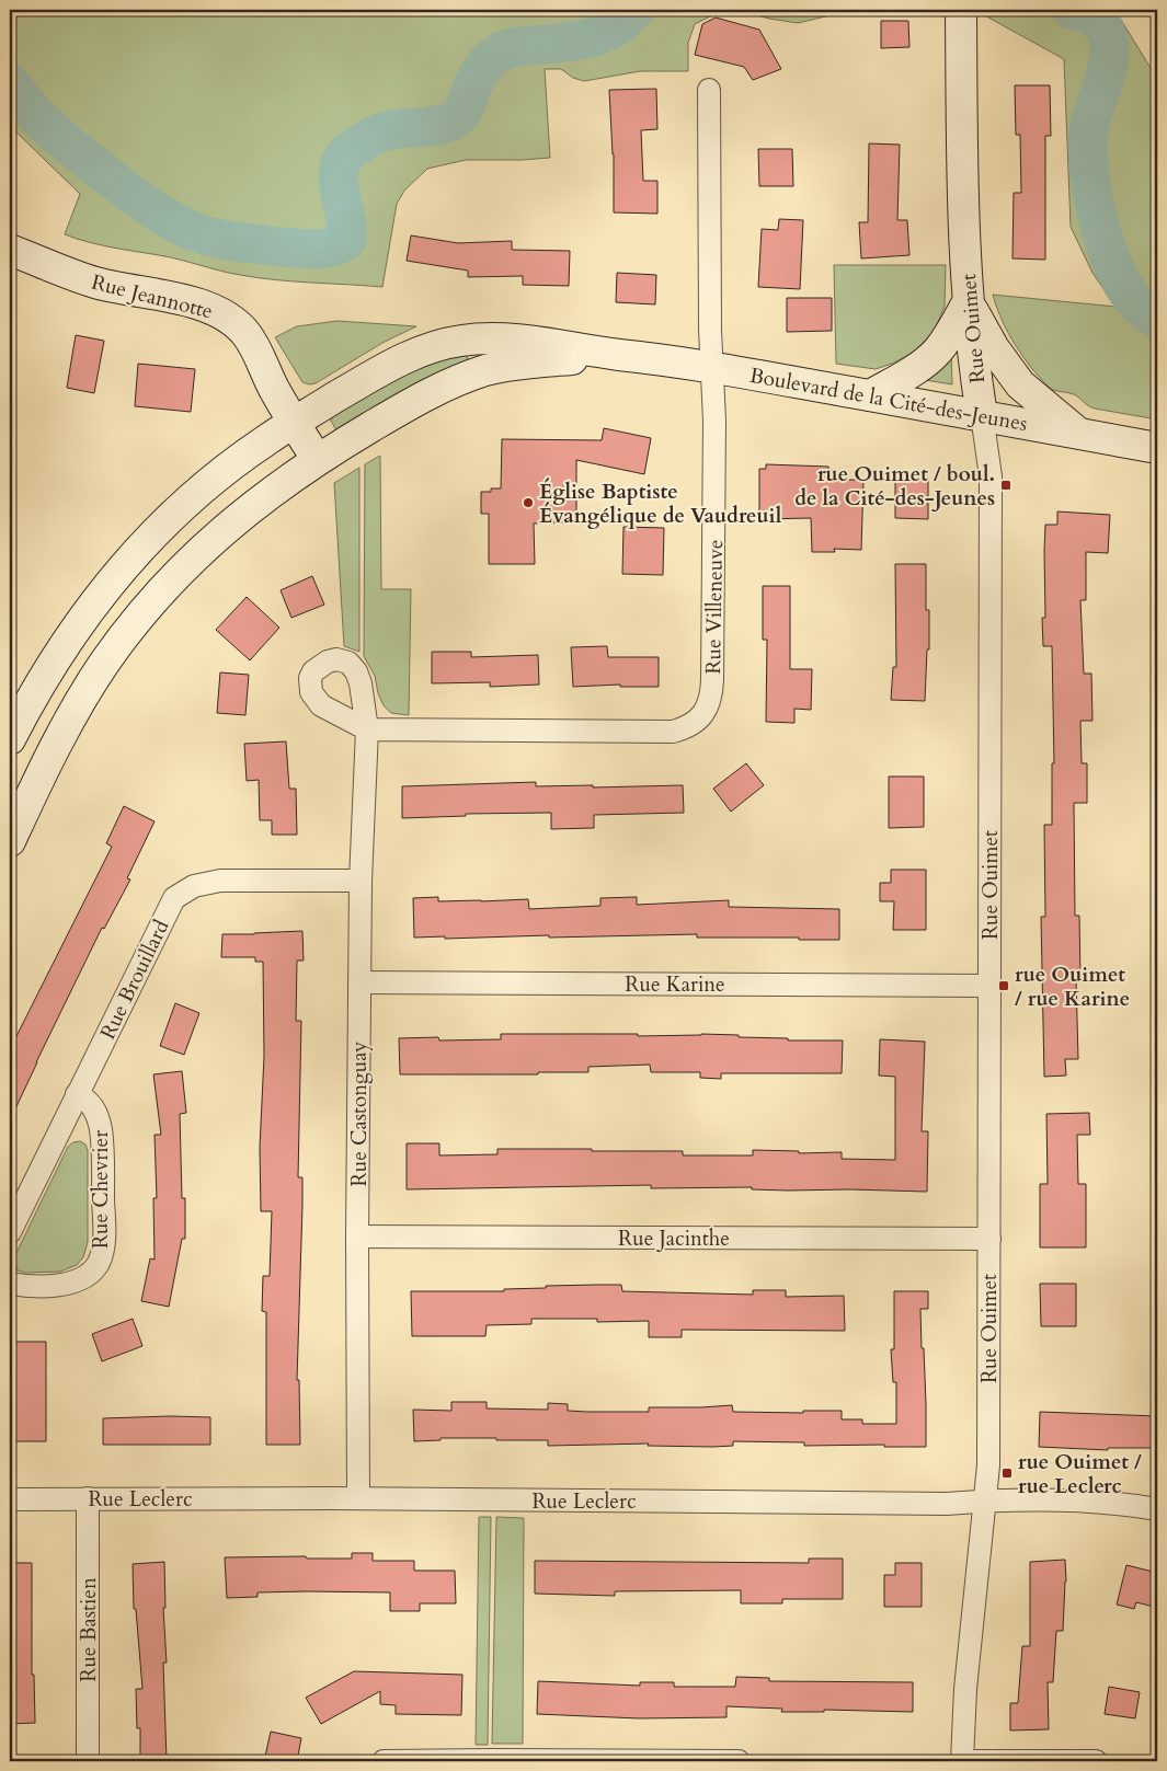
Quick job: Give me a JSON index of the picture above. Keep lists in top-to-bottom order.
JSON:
{
  "streets": {
    "main road": ["Rue Jeannotte", "Rue Ouimet", "Boulevard de la Cité-des-Jeunes"],
    "street": [
      "Rue Villeneuve",
      "Rue Brouillard",
      "Rue Karine",
      "Rue Castonguay",
      "Rue Chevrier",
      "Rue Jacinthe",
      "Rue Leclerc",
      "Rue Bastien"
    ]
  },
  "crossings": [
    ["Rue Jeannotte", "Boulevard de la Cité-des-Jeunes"],
    ["Rue Ouimet", "Boulevard de la Cité-des-Jeunes"],
    ["Rue Ouimet", "Rue Karine"],
    ["Rue Ouimet", "Rue Jacinthe"],
    ["Rue Ouimet", "Rue Leclerc"],
    ["Boulevard de la Cité-des-Jeunes", "Rue Villeneuve"],
    ["Rue Villeneuve", "Rue Castonguay"],
    ["Rue Brouillard", "Rue Castonguay"],
    ["Rue Brouillard", "Rue Chevrier"],
    ["Rue Karine", "Rue Castonguay"],
    ["Rue Castonguay", "Rue Jacinthe"],
    ["Rue Castonguay", "Rue Leclerc"],
    ["Rue Leclerc", "Rue Bastien"]
  ],
  "places": {
    "transit": ["rue Ouimet / boul. de la Cité-des-Jeunes", "rue Ouimet / rue Karine", "rue Ouimet / rue Leclerc"],
    "other": ["Église Baptiste Évangélique de Vaudreuil"]
  }
}
